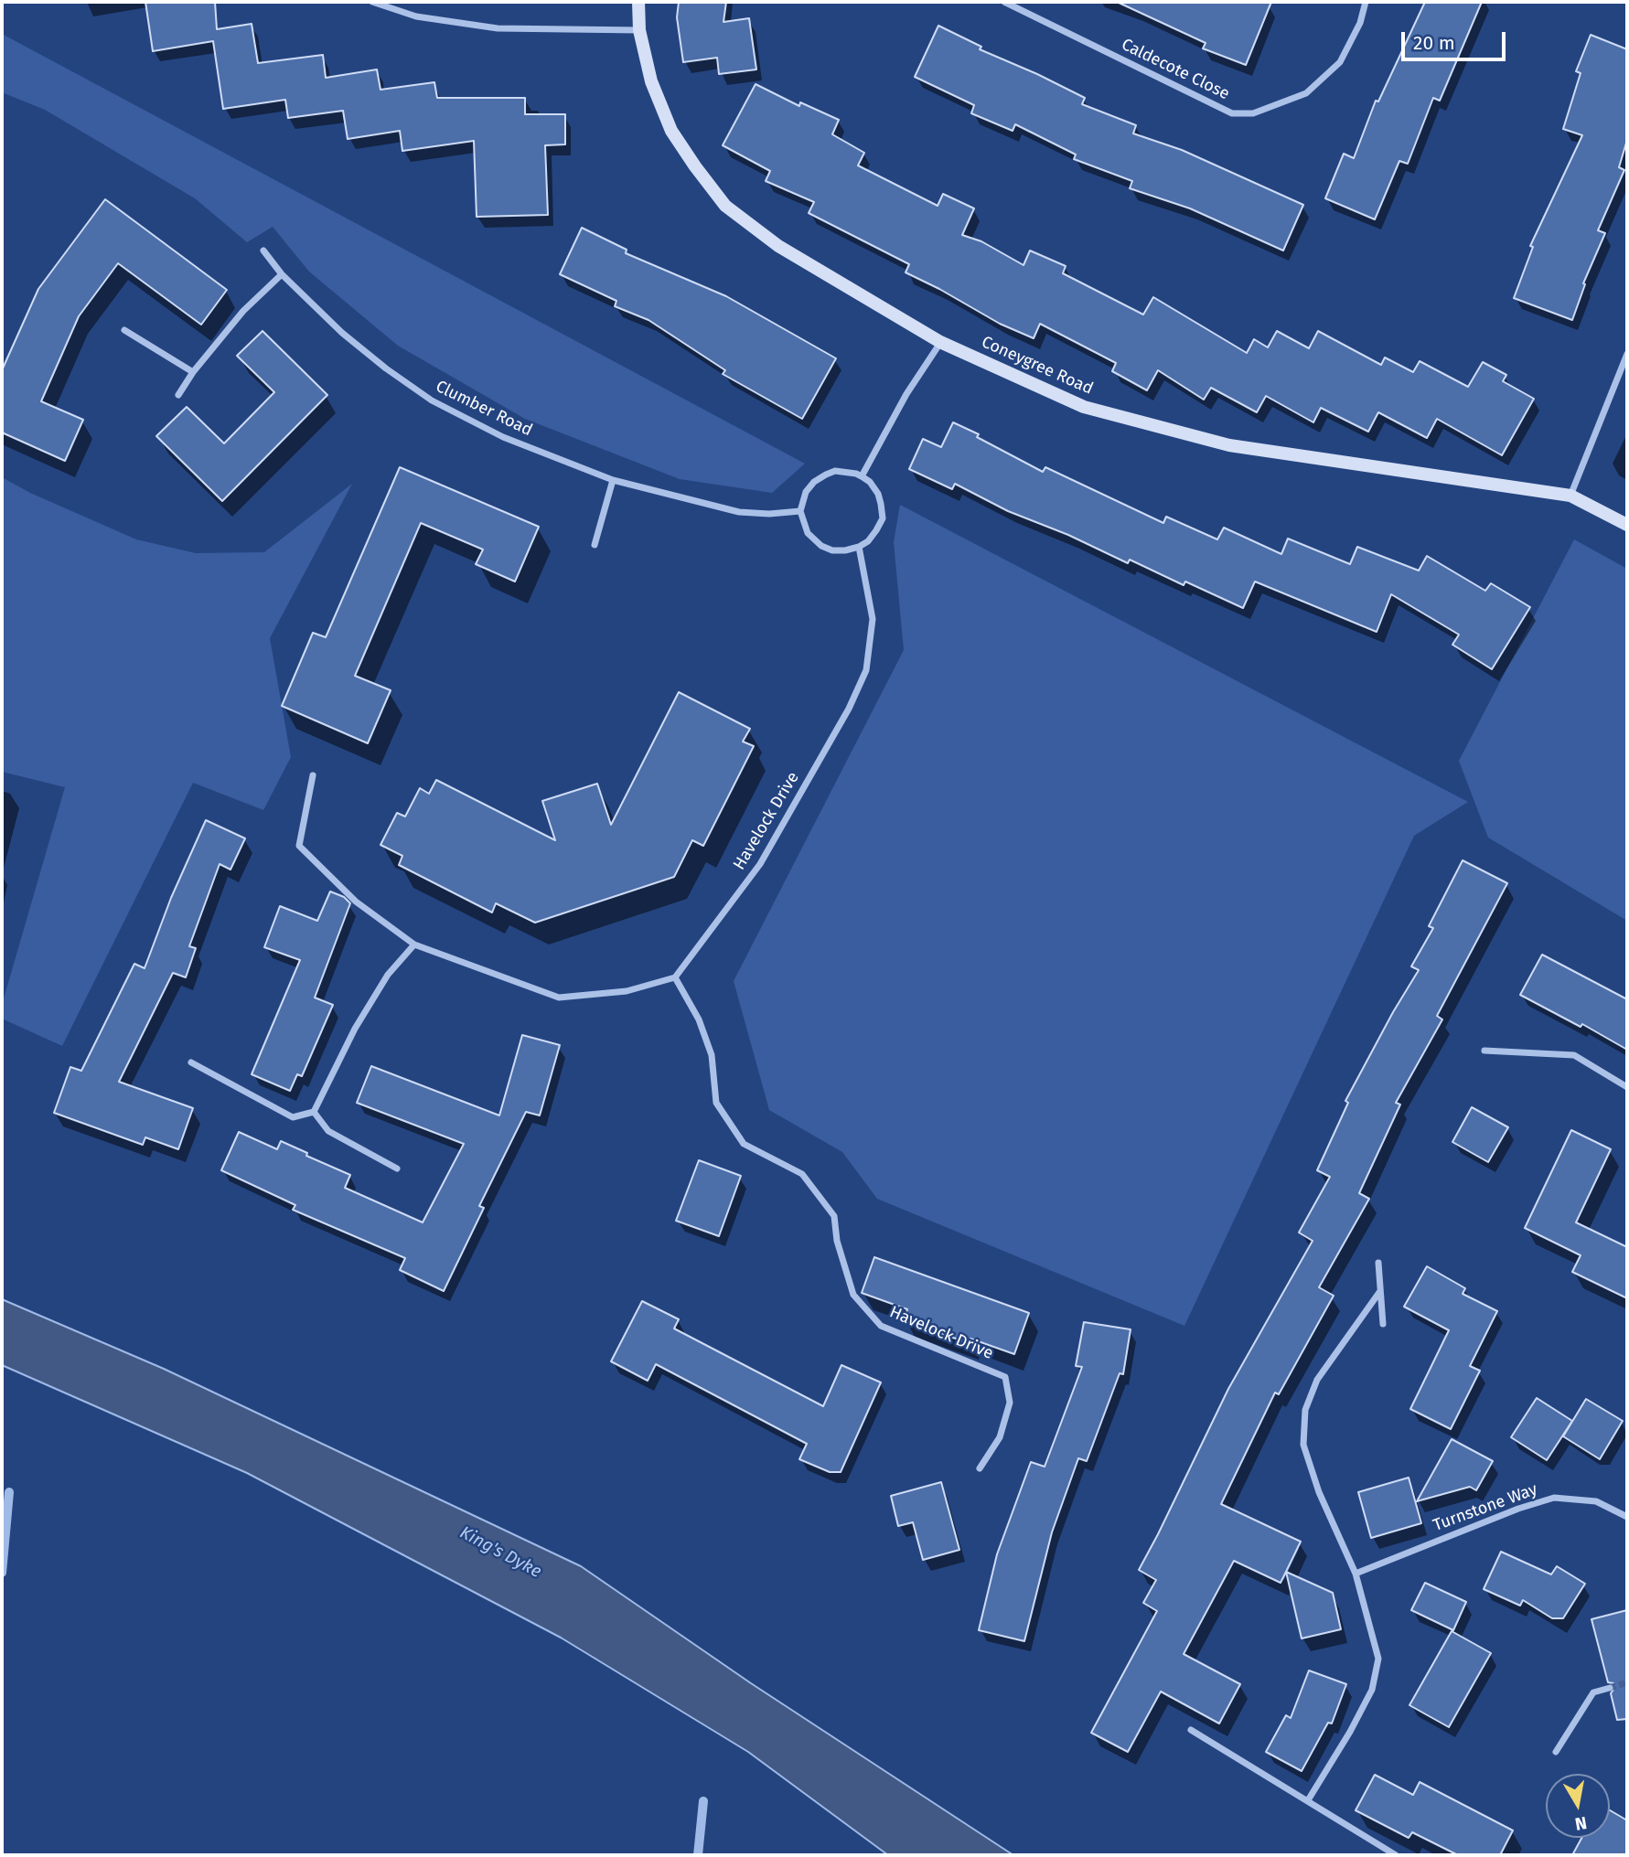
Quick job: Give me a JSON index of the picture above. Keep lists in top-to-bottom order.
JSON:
{
  "streets": {
    "street": [
      "Caldecote Close",
      "Coneygree Road",
      "Clumber Road",
      "Havelock Drive",
      "Turnstone Way"
    ]
  },
  "crossings": [
    ["Clumber Road", "Havelock Drive"]
  ],
  "water": ["King's Dyke"],
  "scale_bar": "20 m",
  "north": "bottom"
}
